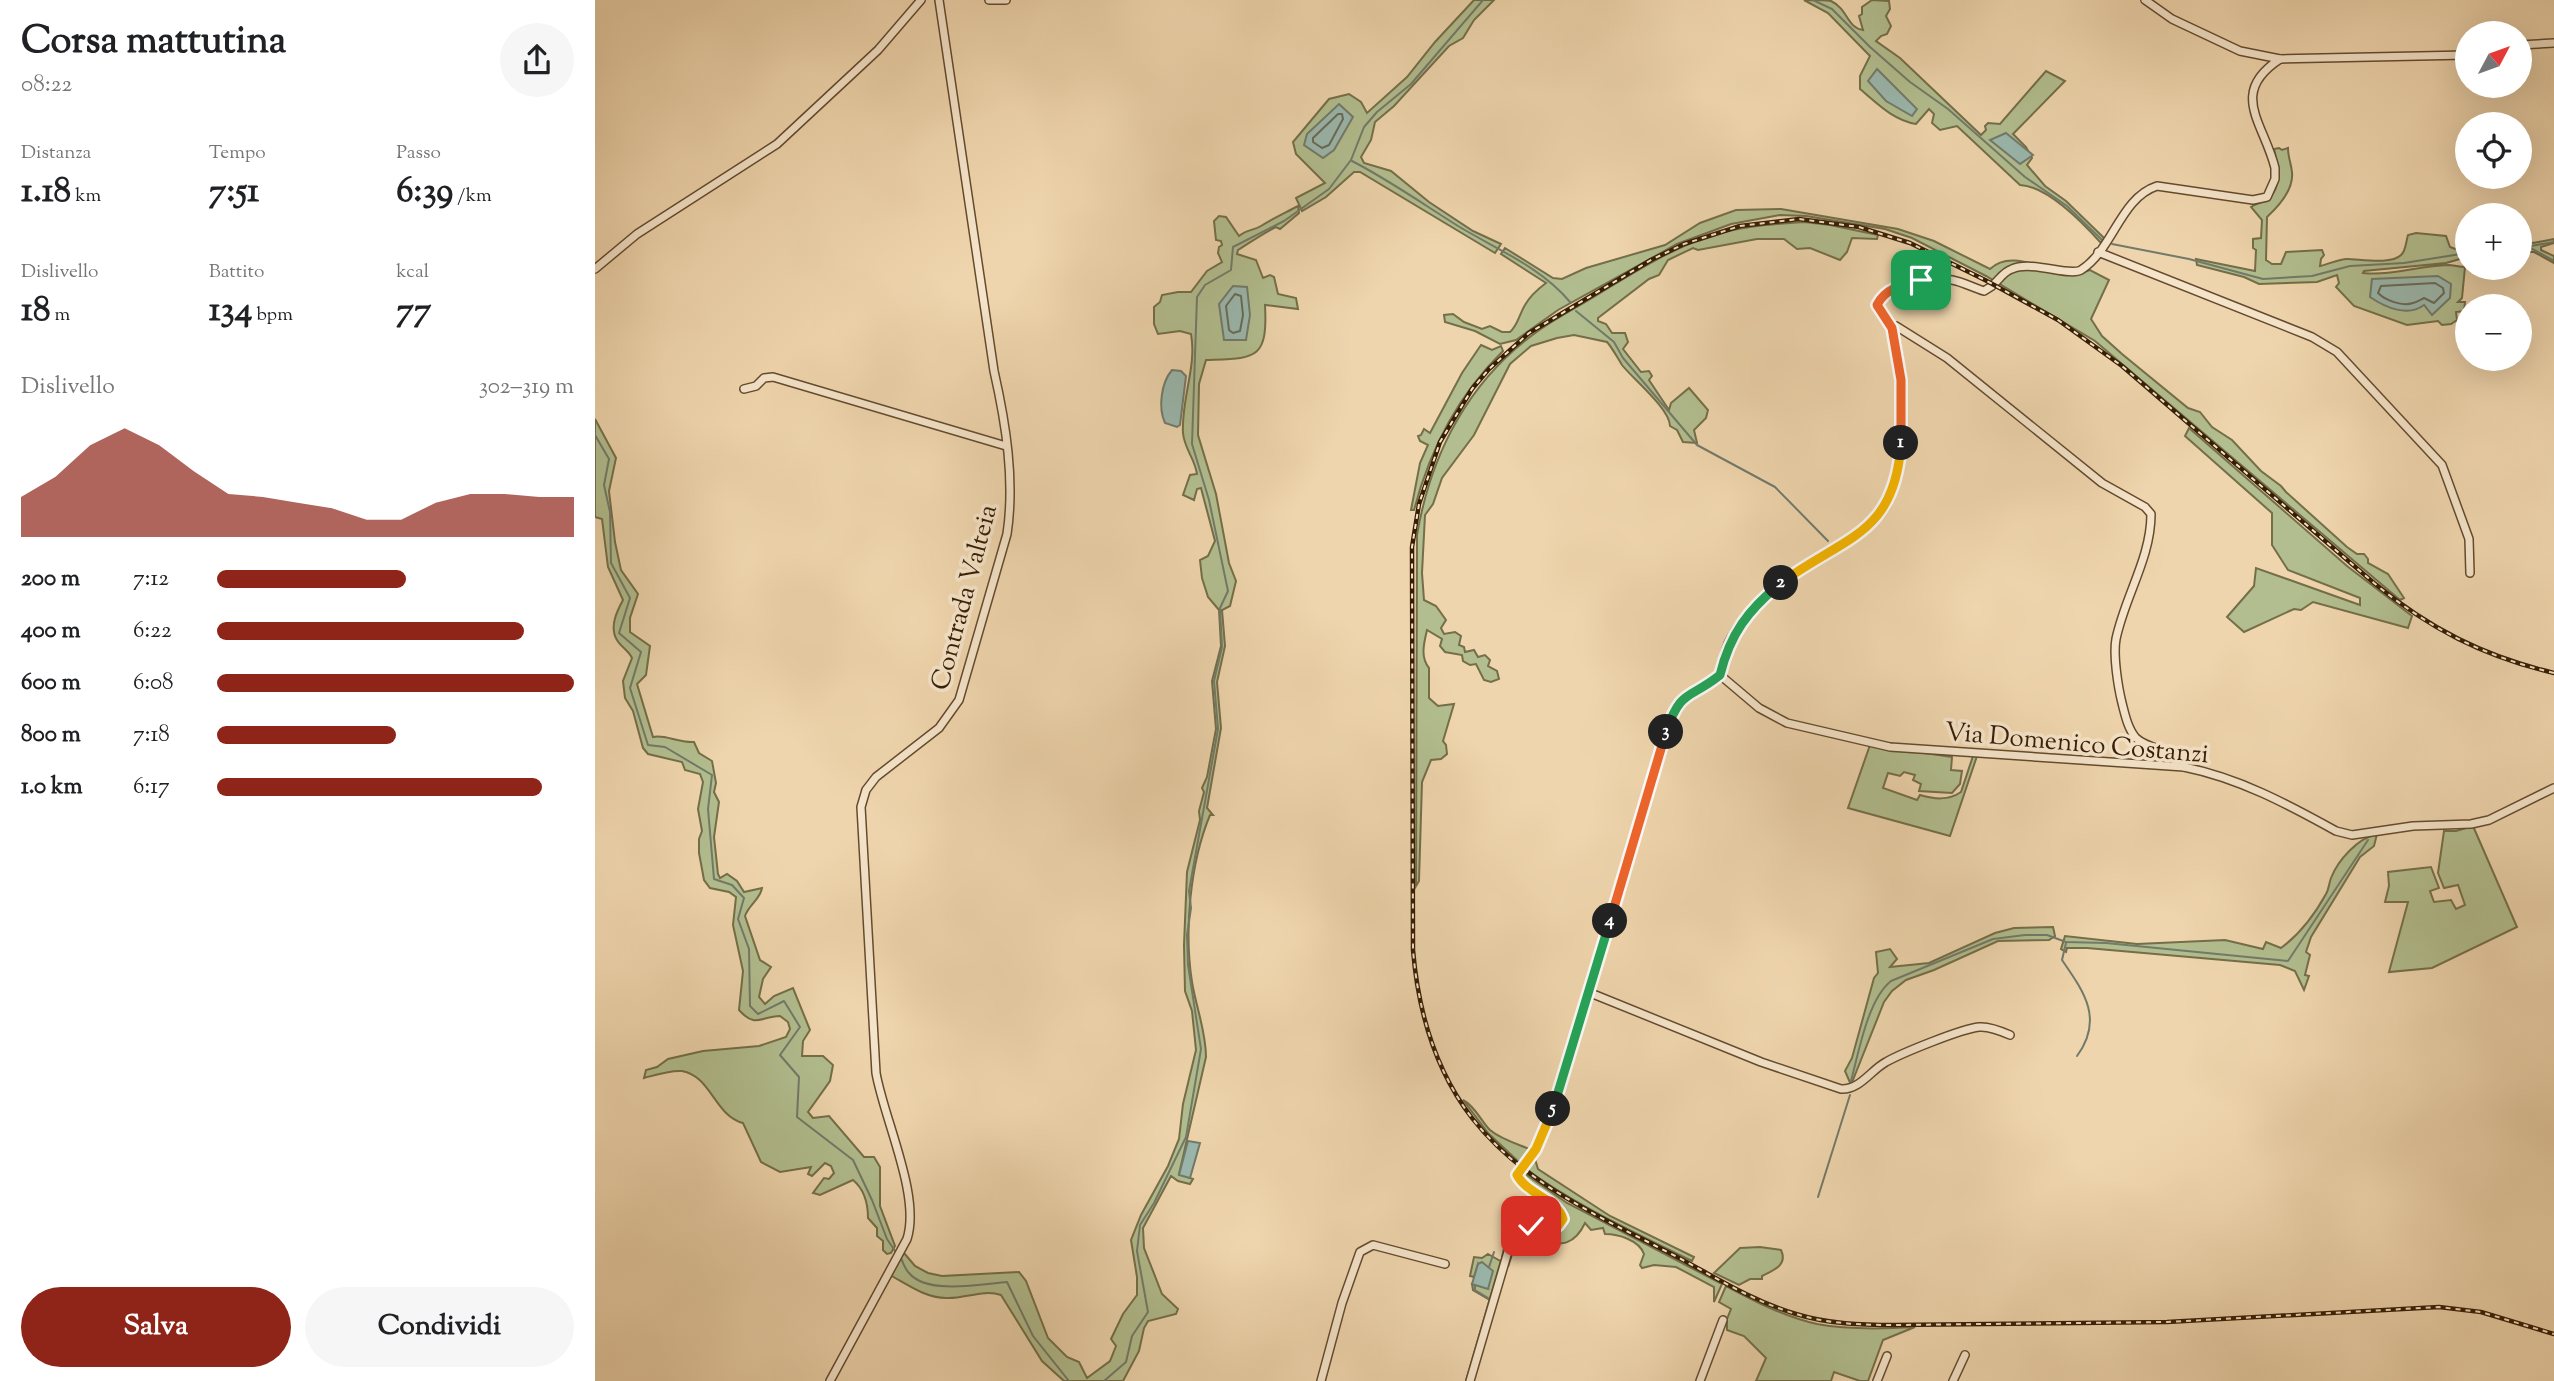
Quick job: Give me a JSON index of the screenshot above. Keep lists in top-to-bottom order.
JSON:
{
  "streets": {
    "street": ["Contrada Valteia", "Via Domenico Costanzi"]
  },
  "north": "top right",
  "page": {
    "heading": ["Corsa mattutina", "08:22"],
    "map_buttons": ["+", "−"],
    "stats": [
      ["Distanza", "1.18 km"],
      ["Tempo", "7:51"],
      ["Passo", "6:39 /km"],
      ["Dislivello", "18 m"],
      ["Battito", "134 bpm"],
      ["kcal", "77"]
    ],
    "chart": ["Dislivello", "302–319 m"],
    "pins": [
      "1",
      "2",
      "3",
      "4",
      "5"
    ],
    "list": [
      {
        "name": "200 m",
        "note": "7:12"
      },
      {
        "name": "400 m",
        "note": "6:22"
      },
      {
        "name": "600 m",
        "note": "6:08"
      },
      {
        "name": "800 m",
        "note": "7:18"
      },
      {
        "name": "1.0 km",
        "note": "6:17"
      }
    ],
    "buttons": ["Salva", "Condividi"]
  }
}
